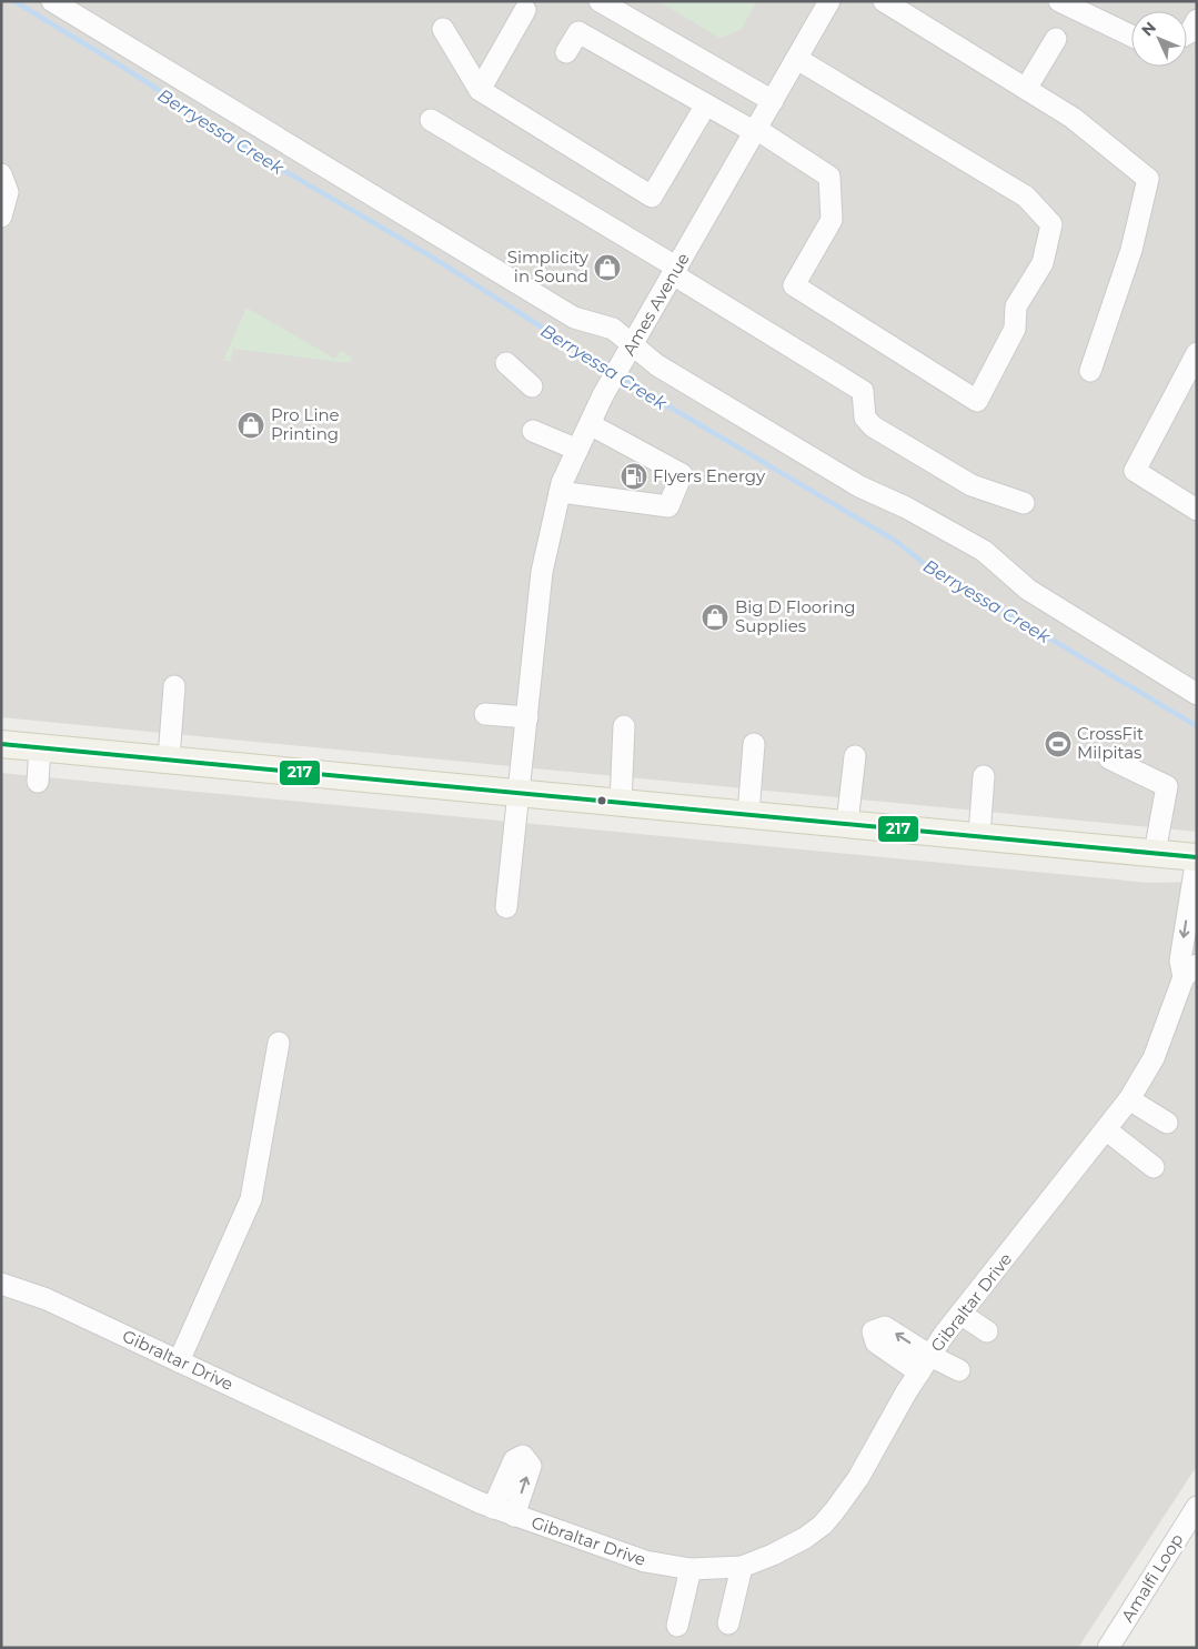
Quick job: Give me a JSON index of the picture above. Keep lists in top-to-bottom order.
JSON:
{
  "streets": {
    "street": ["Ames Avenue", "Gibraltar Drive", "Amalfi Loop"]
  },
  "water": ["Berryessa Creek"],
  "places": {
    "shop": ["Simplicity in Sound", "Pro Line Printing", "Big D Flooring Supplies"],
    "fuel station": ["Flyers Energy"],
    "sports": ["CrossFit Milpitas"]
  },
  "lines": ["transit line 217"],
  "north": "top left"
}
